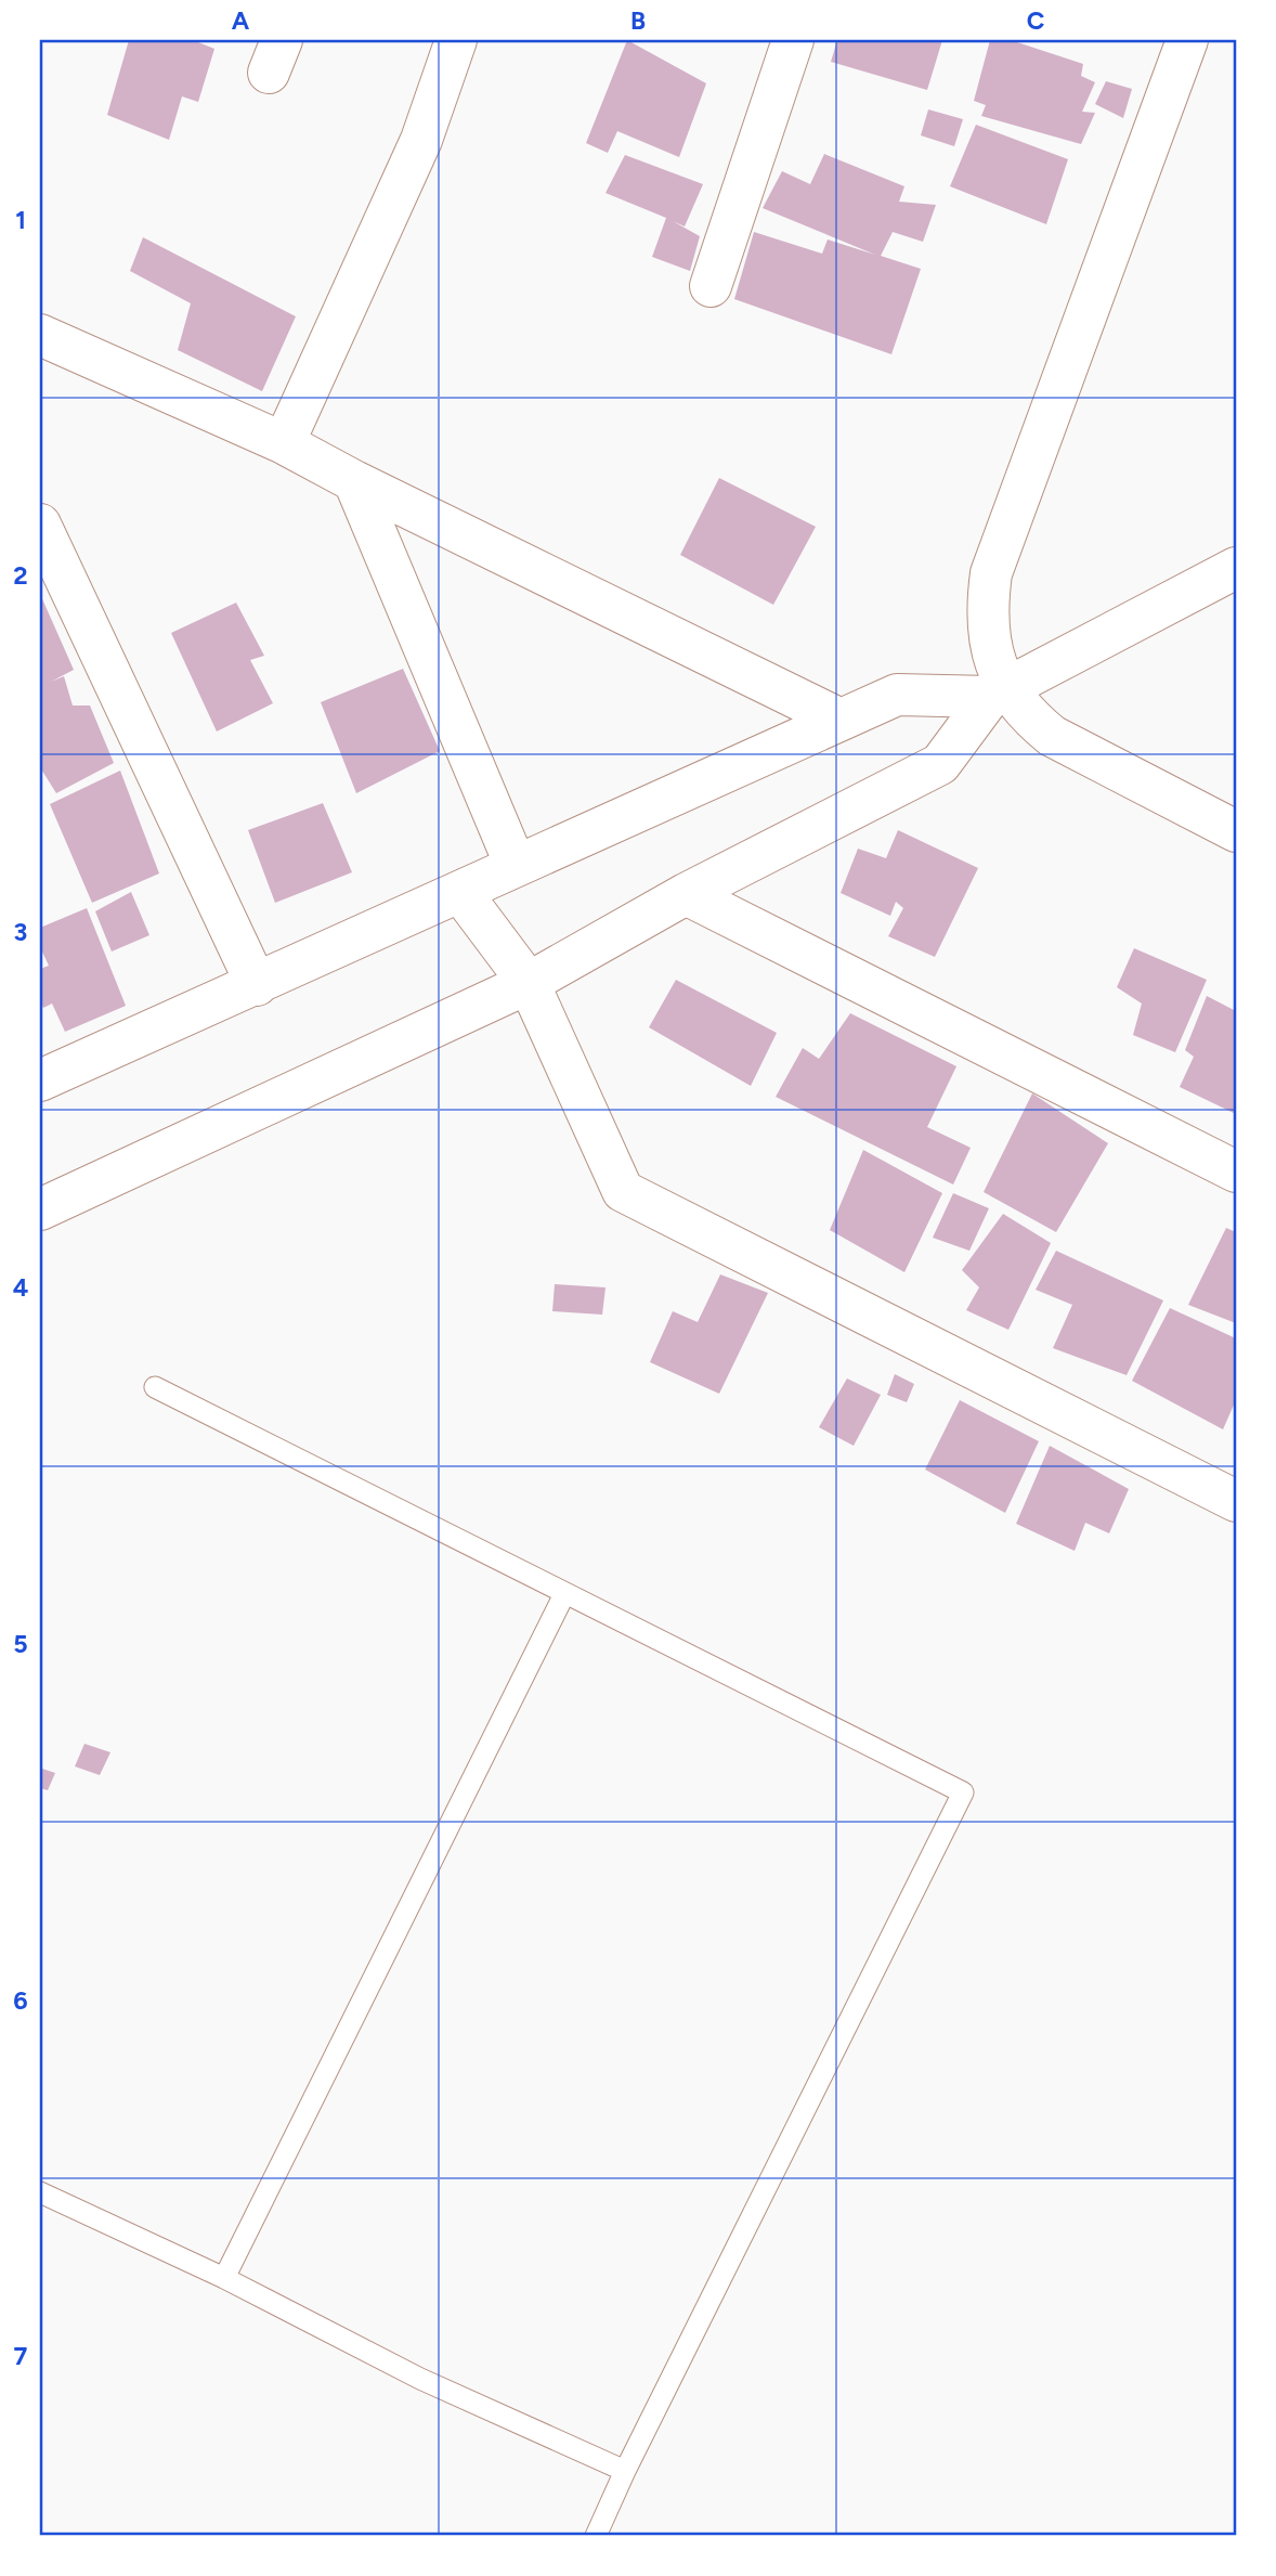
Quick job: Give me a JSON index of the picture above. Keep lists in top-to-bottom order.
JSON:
{
  "grid": {
    "columns": ["A", "B", "C"],
    "rows": [
      "1",
      "2",
      "3",
      "4",
      "5",
      "6",
      "7"
    ]
  }
}
